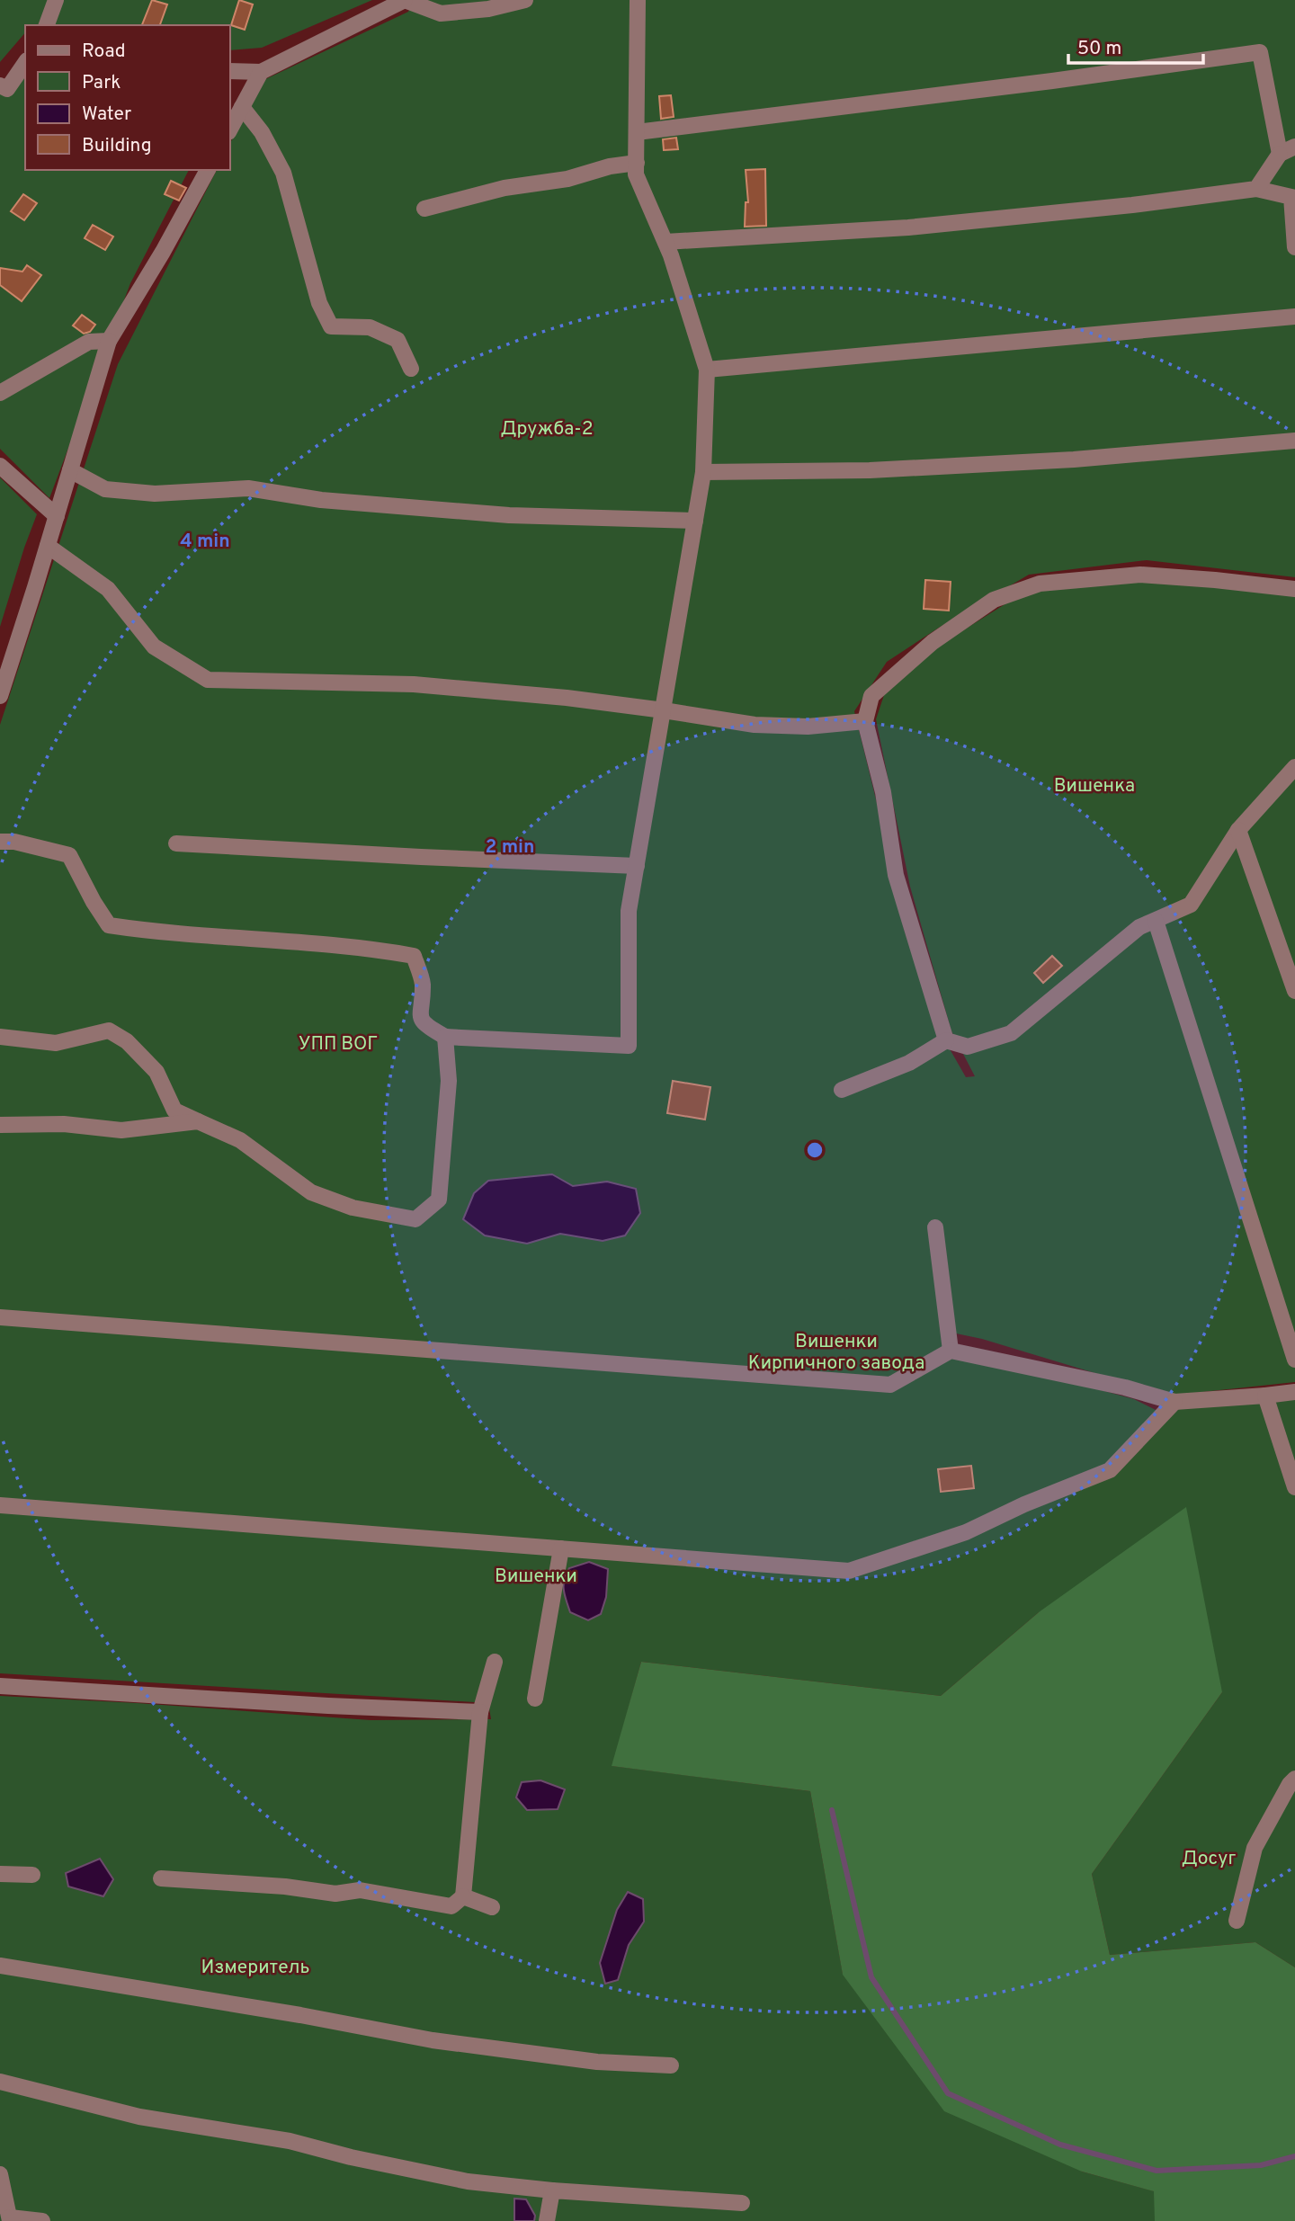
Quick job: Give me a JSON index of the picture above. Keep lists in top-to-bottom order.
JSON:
{
  "parks": [
    "Дружба-2",
    "Вишенка",
    "УПП ВОГ",
    "Вишенки Кирпичного завода",
    "Вишенки",
    "Досуг",
    "Измеритель"
  ],
  "legend": [
    "Road",
    "Park",
    "Water",
    "Building"
  ],
  "scale_bar": "50 m",
  "rings": ["4 min", "2 min"]
}
